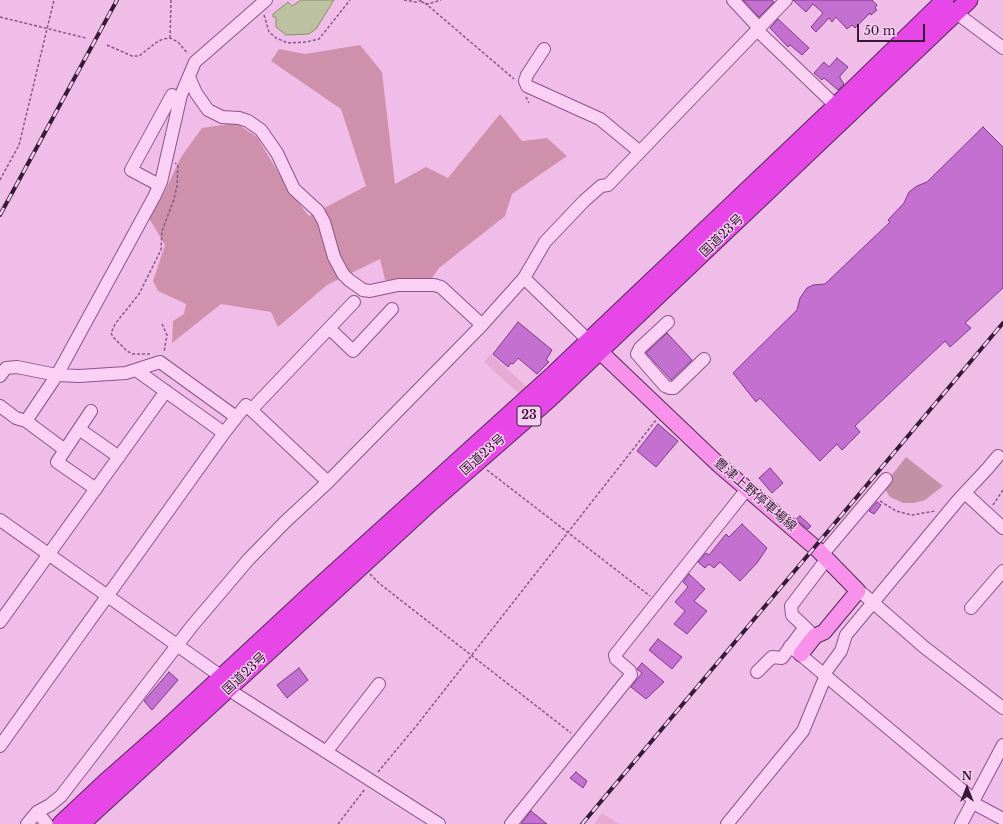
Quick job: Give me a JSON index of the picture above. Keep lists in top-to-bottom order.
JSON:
{
  "streets": {
    "highway": ["国道23号", "23"],
    "main road": ["豊津上野停車場線"]
  },
  "crossings": [
    ["国道23号", "豊津上野停車場線"]
  ],
  "scale_bar": "50 m",
  "north": "top"
}
